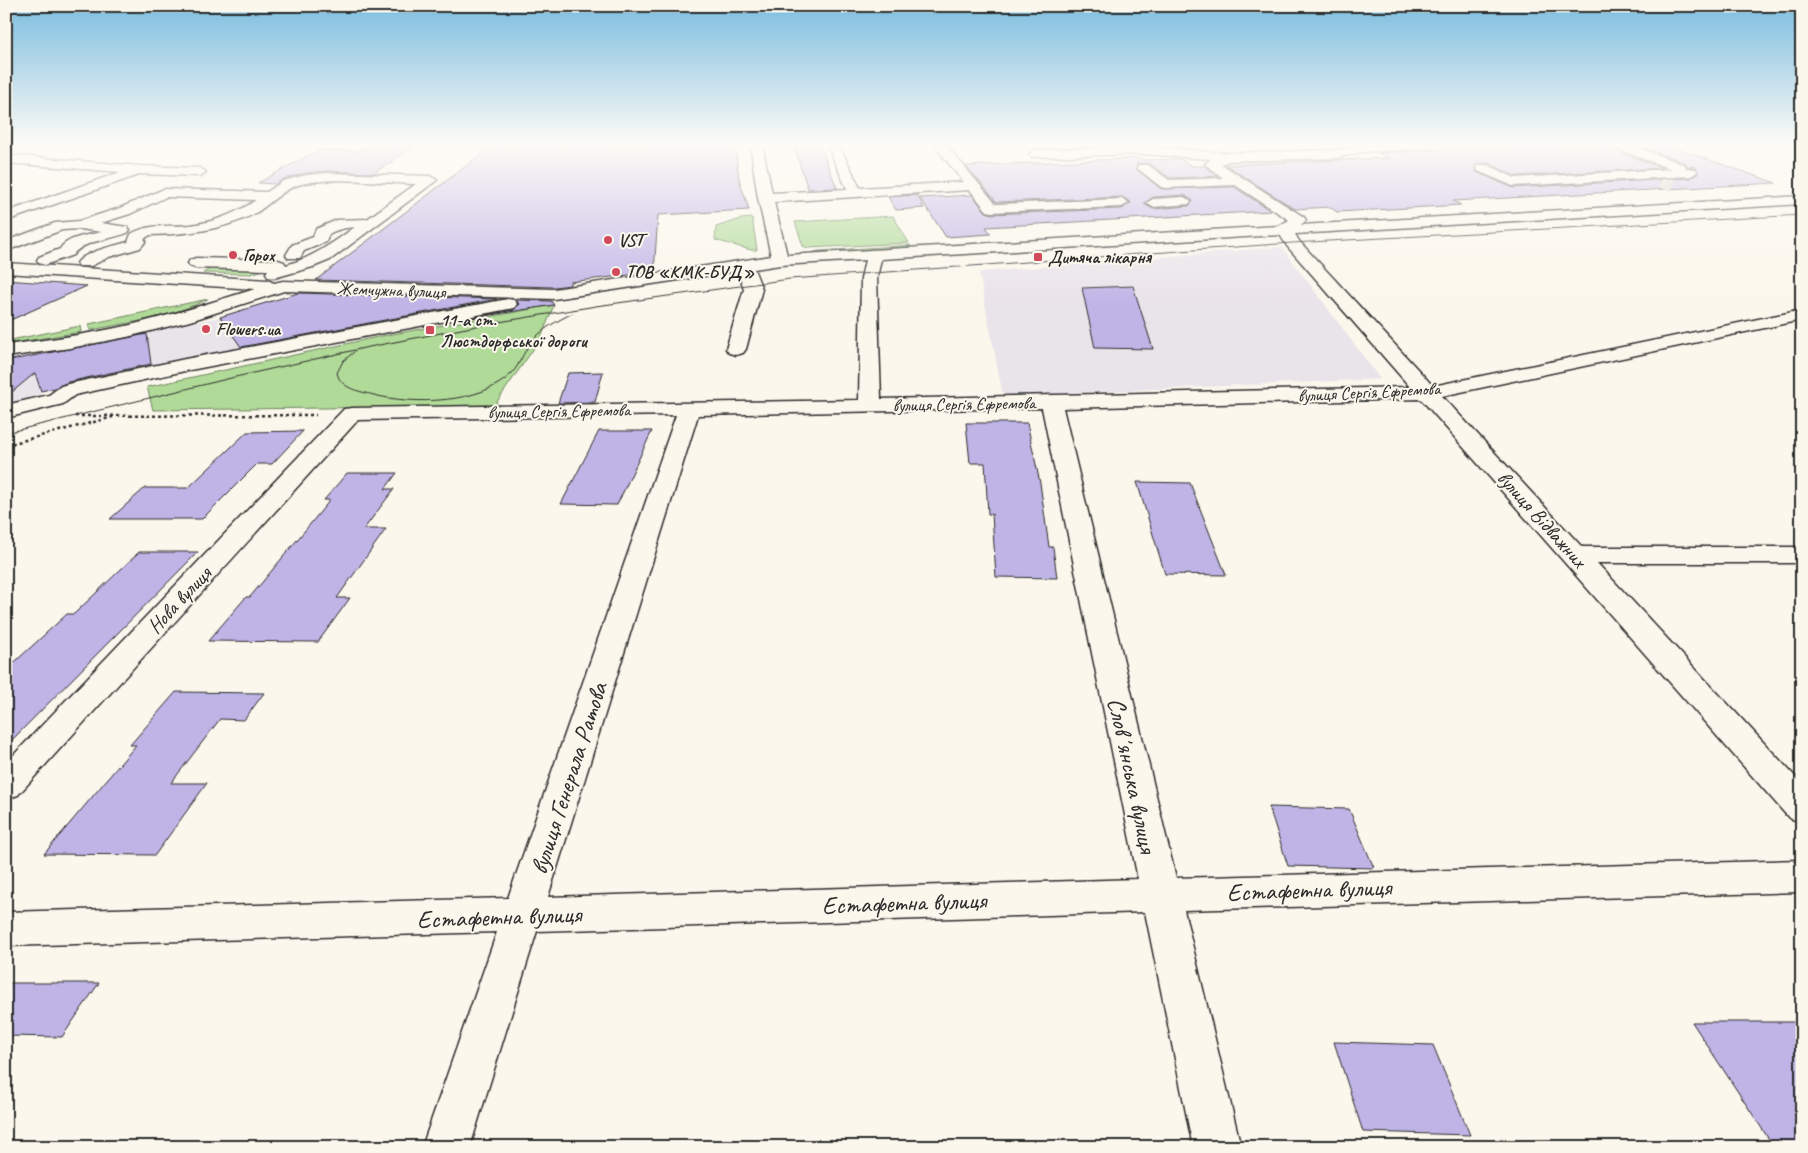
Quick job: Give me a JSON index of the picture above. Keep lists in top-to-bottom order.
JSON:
{
  "streets": {
    "street": [
      "Жемчужна вулиця",
      "вулиця Сергія Єфремова",
      "вулиця Відважних",
      "Нова вулиця",
      "Словʼянська вулиця",
      "вулиця Генерала Ратова",
      "Естафетна вулиця"
    ]
  },
  "crossings": [
    ["Жемчужна вулиця", "вулиця Відважних"],
    ["вулиця Сергія Єфремова", "вулиця Відважних"],
    ["вулиця Сергія Єфремова", "Нова вулиця"],
    ["вулиця Сергія Єфремова", "Словʼянська вулиця"],
    ["вулиця Сергія Єфремова", "вулиця Генерала Ратова"],
    ["Словʼянська вулиця", "Естафетна вулиця"],
    ["вулиця Генерала Ратова", "Естафетна вулиця"]
  ],
  "places": {
    "other": [
      "VST",
      "Горох",
      "ТОВ «КМК-БУД»",
      "Flowers.ua"
    ],
    "transit": ["Дитяча лікарня", "11-а ст. Люстдорфської дороги"]
  }
}
